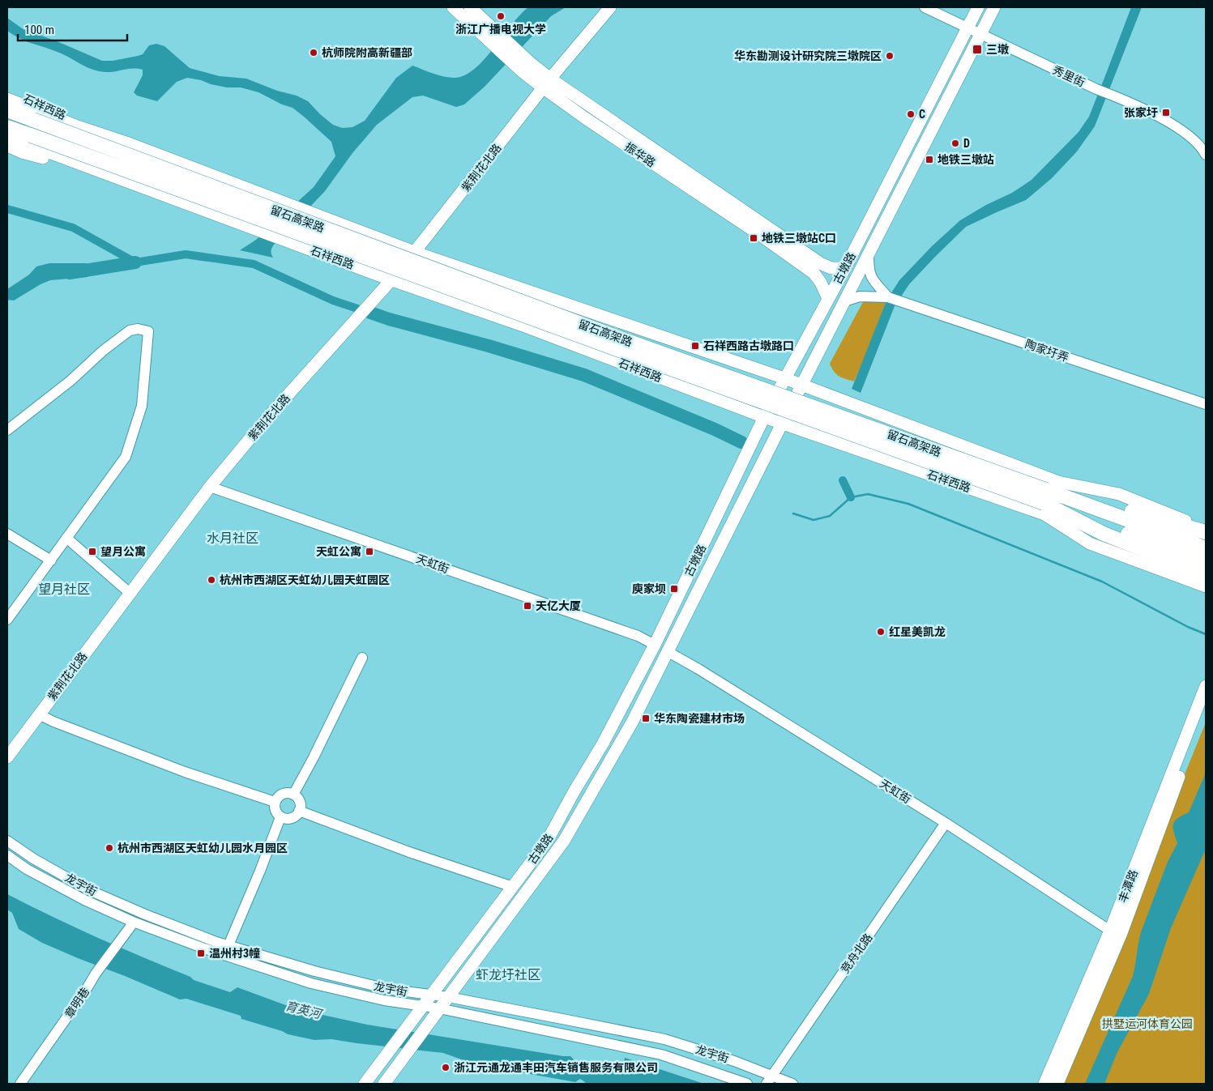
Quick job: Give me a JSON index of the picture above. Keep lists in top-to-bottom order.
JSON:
{
  "streets": {
    "highway": ["留石高架路"],
    "main road": [
      "石祥西路",
      "振华路",
      "紫荆花北路",
      "古墩路",
      "丰潭路"
    ],
    "street": [
      "秀里街",
      "陶家圩弄",
      "天虹街",
      "龙宇街",
      "竞舟北路",
      "章明巷"
    ]
  },
  "crossings": [
    ["秀里街", "古墩路"],
    ["石祥西路", "紫荆花北路"],
    ["石祥西路", "留石高架路"],
    ["石祥西路", "古墩路"],
    ["振华路", "紫荆花北路"],
    ["振华路", "古墩路"],
    ["紫荆花北路", "天虹街"],
    ["古墩路", "陶家圩弄"],
    ["古墩路", "天虹街"],
    ["古墩路", "龙宇街"],
    ["天虹街", "丰潭路"],
    ["天虹街", "竞舟北路"],
    ["龙宇街", "竞舟北路"],
    ["龙宇街", "章明巷"]
  ],
  "districts": ["水月社区", "望月社区", "虾龙圩社区"],
  "water": ["育英河"],
  "parks": ["拱墅运河体育公园"],
  "places": {
    "other": [
      "浙江广播电视大学",
      "杭师院附高新疆部",
      "华东勘测设计研究院三墩院区",
      "C",
      "D",
      "杭州市西湖区天虹幼儿园天虹园区",
      "红星美凯龙",
      "杭州市西湖区天虹幼儿园水月园区",
      "浙江元通龙通丰田汽车销售服务有限公司"
    ],
    "transit": [
      "三墩",
      "张家圩",
      "地铁三墩站",
      "地铁三墩站C口",
      "石祥西路古墩路口",
      "望月公寓",
      "天虹公寓",
      "庾家坝",
      "天亿大厦",
      "华东陶瓷建材市场",
      "温州村3幢"
    ]
  },
  "scale_bar": "100 m"
}
